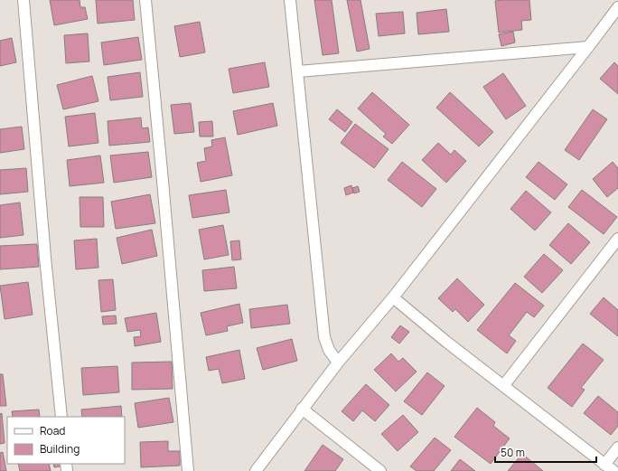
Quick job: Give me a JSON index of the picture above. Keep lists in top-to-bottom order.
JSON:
{
  "legend": ["Road", "Building"],
  "scale_bar": "50 m"
}
